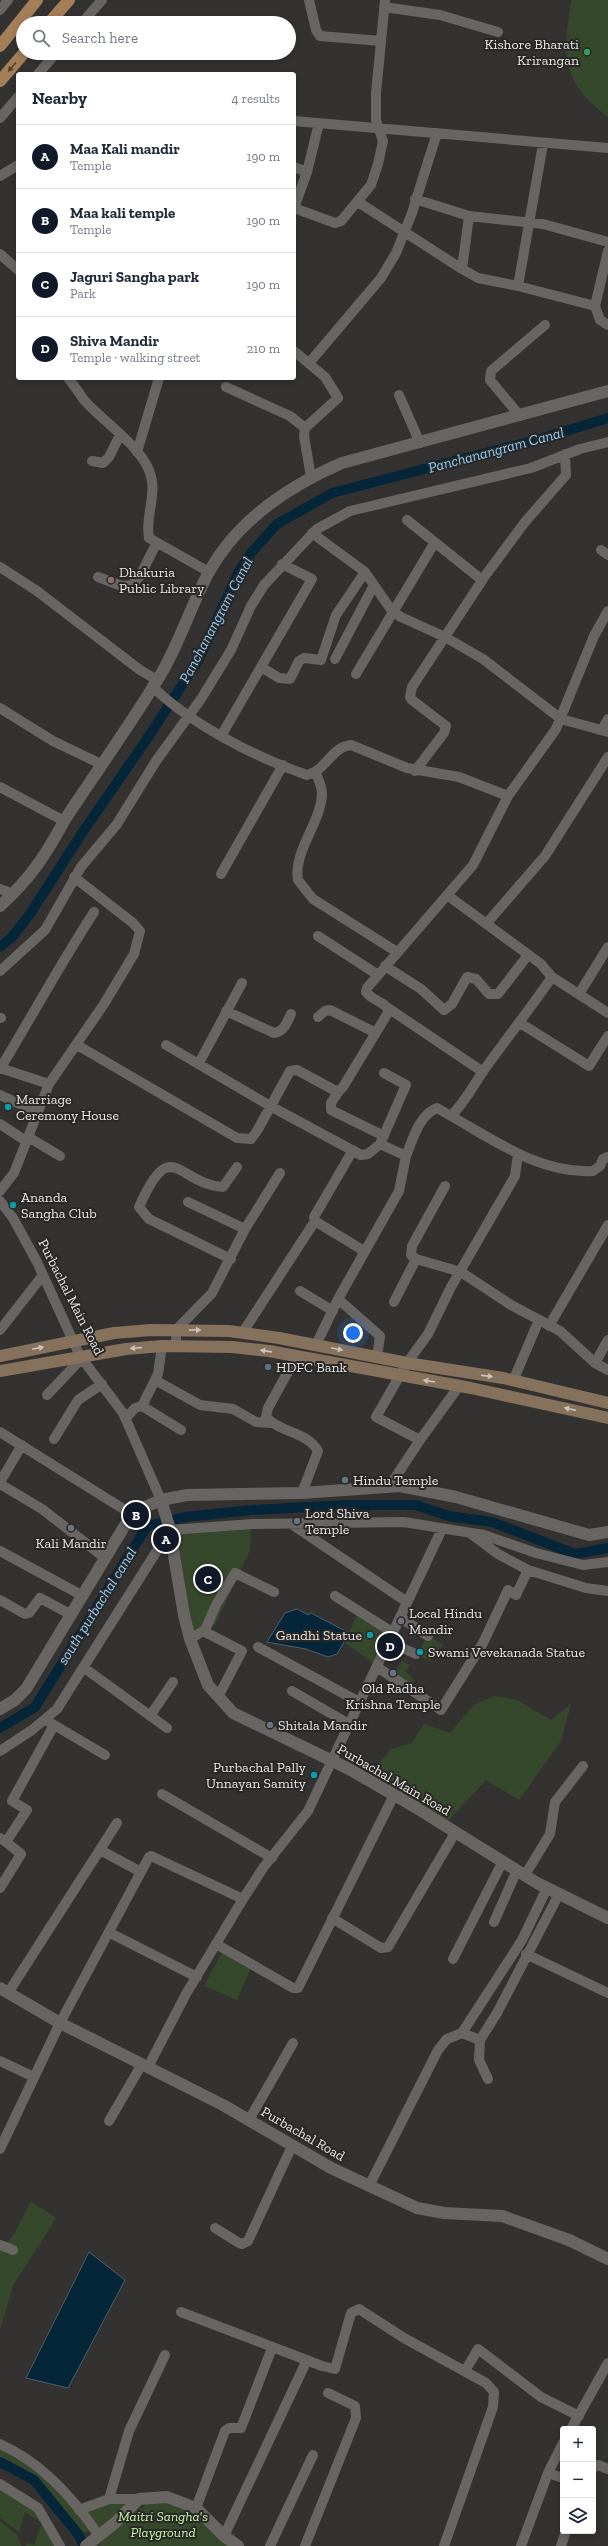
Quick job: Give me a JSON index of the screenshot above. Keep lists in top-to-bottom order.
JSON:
{
  "streets": {
    "street": ["Purbachal Main Road", "Purbachal Road"]
  },
  "water": ["Panchanangram Canal", "south purbachal canal"],
  "parks": ["Maitri Sangha's Playground"],
  "places": [
    "Kishore Bharati Krirangan",
    "Dhakuria Public Library",
    "Marriage Ceremony House",
    "Ananda Sangha Club",
    "HDFC Bank",
    "Hindu Temple",
    "Lord Shiva Temple",
    "Kali Mandir",
    "Local Hindu Mandir",
    "Gandhi Statue",
    "Swami Vevekanada Statue",
    "Old Radha Krishna Temple",
    "Shitala Mandir",
    "Purbachal Pally Unnayan Samity"
  ],
  "page": {
    "search": "Search here",
    "heading": ["Nearby", "4 results"],
    "list": [
      {
        "mark": "A",
        "name": "Maa Kali mandir",
        "note": "Temple",
        "value": "190 m"
      },
      {
        "mark": "B",
        "name": "Maa kali temple",
        "note": "Temple",
        "value": "190 m"
      },
      {
        "mark": "C",
        "name": "Jaguri Sangha park",
        "note": "Park",
        "value": "190 m"
      },
      {
        "mark": "D",
        "name": "Shiva Mandir",
        "note": "Temple · walking street",
        "value": "210 m"
      }
    ],
    "pins": [
      "B",
      "A",
      "C",
      "D"
    ],
    "map_buttons": ["+", "−"]
  }
}
